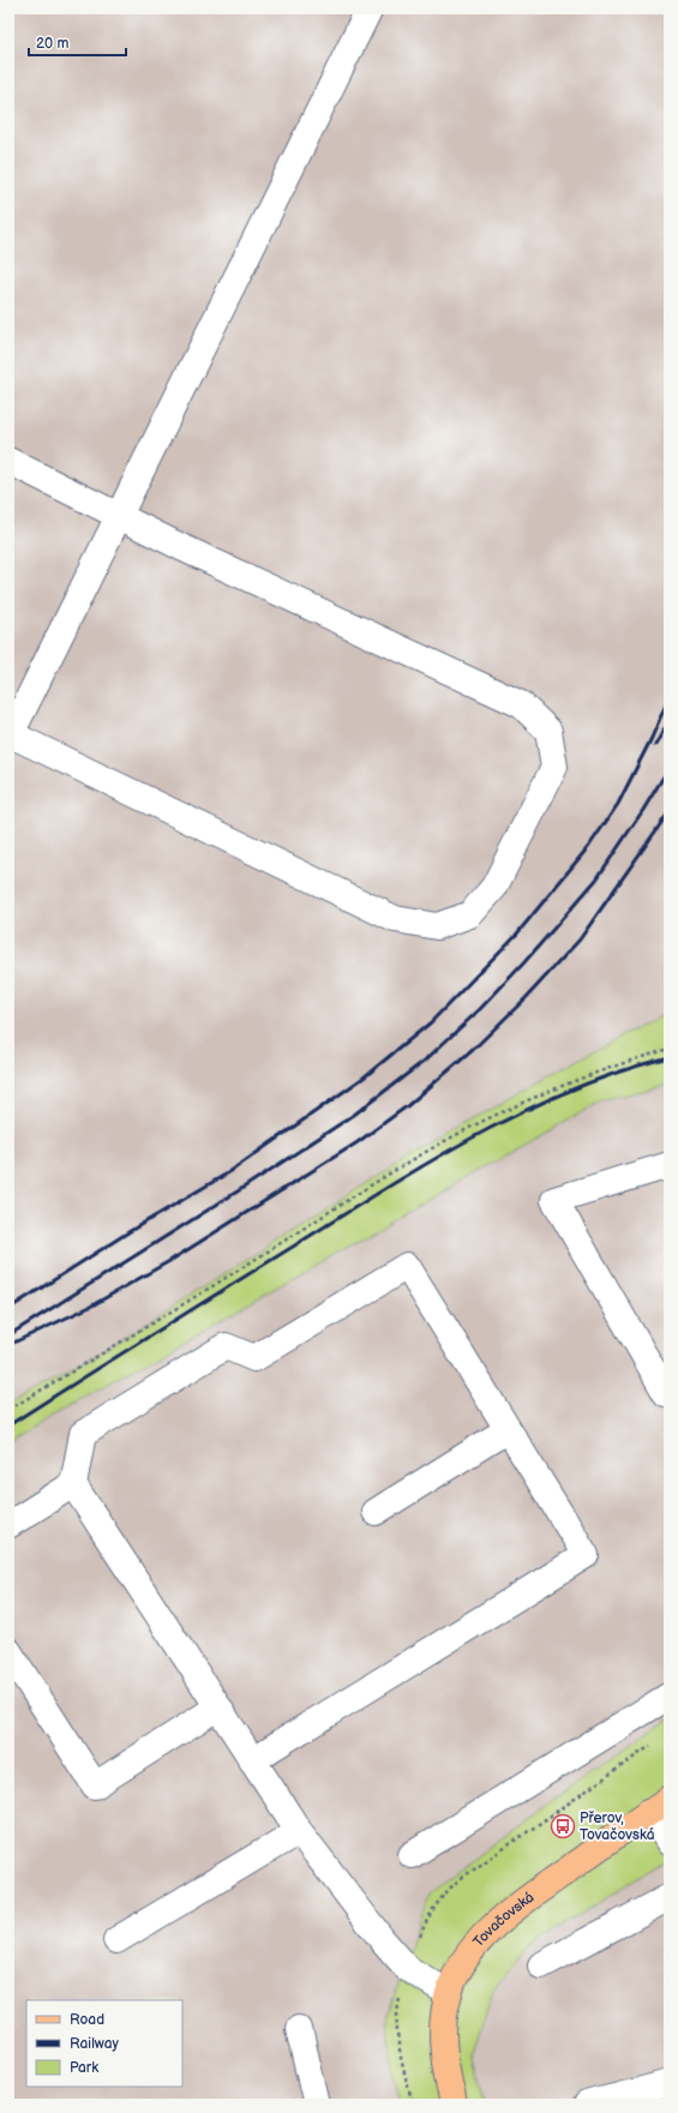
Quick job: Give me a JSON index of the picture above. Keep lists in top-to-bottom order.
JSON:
{
  "streets": {
    "main road": ["Tovačovská"]
  },
  "places": {
    "bus stop": ["Přerov, Tovačovská"]
  },
  "legend": ["Road", "Railway", "Park"],
  "scale_bar": "20 m"
}
